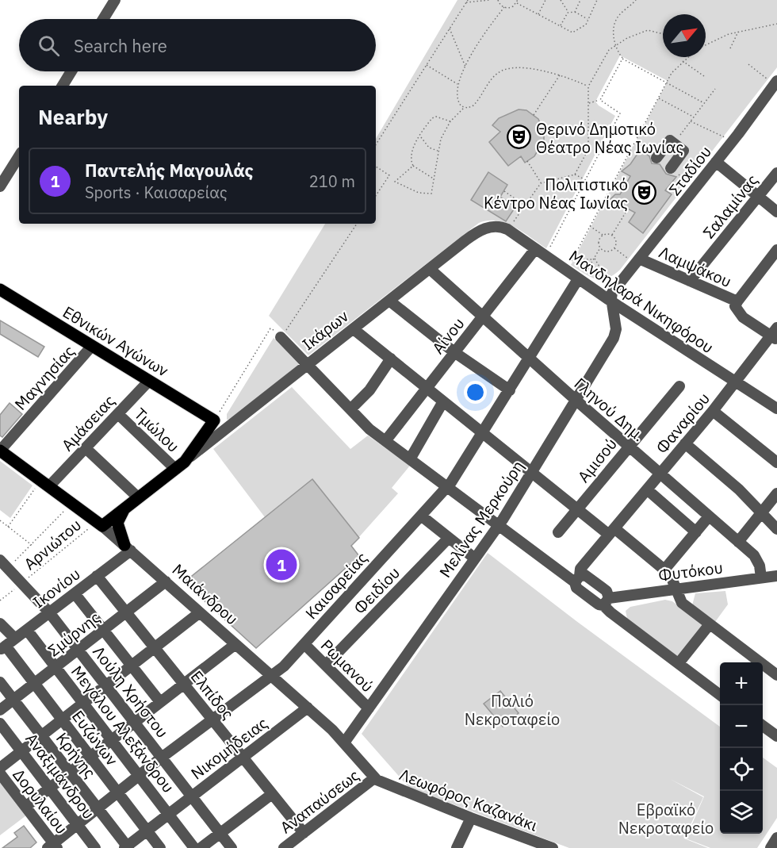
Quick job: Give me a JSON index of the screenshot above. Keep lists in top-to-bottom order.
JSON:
{
  "streets": {
    "main road": ["Ικάρων", "Εθνικών Αγώνων", "Μαιάνδρου"],
    "street": [
      "Σταδίου",
      "Σαλαμίνας",
      "Λαμψάκου",
      "Μανδηλαρά Νικηφόρου",
      "Αίνου",
      "Μαγνησίας",
      "Γληνού Δημ.",
      "Αμάσειας",
      "Φαναρίου",
      "Τμώλου",
      "Αμισού",
      "Μελίνας Μερκούρη",
      "Φυτόκου",
      "Καισαρείας",
      "Ικονίου",
      "Φειδίου",
      "Σμύρνης",
      "Ρωμανού",
      "Λούλη Χρήστου",
      "Ελπίδος",
      "Μεγάλου Αλεξάνδρου",
      "Ευζώνων",
      "Νικομήδειας",
      "Κρήνης",
      "Αναξιμάνδρου",
      "Λεωφόρος Καζανάκι",
      "Δορυλαίου",
      "Αναπαύσεως"
    ],
    "path": ["Αρνιώτου"]
  },
  "crossings": [
    ["Σταδίου", "Λαμψάκου"],
    ["Σταδίου", "Μανδηλαρά Νικηφόρου"],
    ["Σταδίου", "Μελίνας Μερκούρη"],
    ["Σαλαμίνας", "Λαμψάκου"],
    ["Λαμψάκου", "Φαναρίου"],
    ["Μανδηλαρά Νικηφόρου", "Ικάρων"],
    ["Μανδηλαρά Νικηφόρου", "Αίνου"],
    ["Μανδηλαρά Νικηφόρου", "Φαναρίου"],
    ["Μανδηλαρά Νικηφόρου", "Μελίνας Μερκούρη"],
    ["Μανδηλαρά Νικηφόρου", "Καισαρείας"],
    ["Ικάρων", "Εθνικών Αγώνων"],
    ["Ικάρων", "Γληνού Δημ."],
    ["Ικάρων", "Τμώλου"],
    ["Ικάρων", "Αρνιώτου"],
    ["Ικάρων", "Μαιάνδρου"],
    ["Αίνου", "Γληνού Δημ."],
    ["Εθνικών Αγώνων", "Μαγνησίας"],
    ["Εθνικών Αγώνων", "Αμάσειας"],
    ["Μαγνησίας", "Μαιάνδρου"],
    ["Γληνού Δημ.", "Φαναρίου"],
    ["Γληνού Δημ.", "Αμισού"],
    ["Γληνού Δημ.", "Μελίνας Μερκούρη"],
    ["Γληνού Δημ.", "Φυτόκου"],
    ["Γληνού Δημ.", "Καισαρείας"],
    ["Αμάσειας", "Τμώλου"],
    ["Αμάσειας", "Μαιάνδρου"],
    ["Μελίνας Μερκούρη", "Μαιάνδρου"],
    ["Μελίνας Μερκούρη", "Ρωμανού"],
    ["Αρνιώτου", "Μαιάνδρου"],
    ["Αρνιώτου", "Λούλη Χρήστου"],
    ["Καισαρείας", "Μαιάνδρου"],
    ["Καισαρείας", "Ρωμανού"],
    ["Καισαρείας", "Λούλη Χρήστου"],
    ["Καισαρείας", "Ελπίδος"],
    ["Καισαρείας", "Μεγάλου Αλεξάνδρου"],
    ["Καισαρείας", "Ευζώνων"],
    ["Καισαρείας", "Κρήνης"],
    ["Καισαρείας", "Αναξιμάνδρου"],
    ["Καισαρείας", "Δορυλαίου"],
    ["Ικονίου", "Μαιάνδρου"],
    ["Ικονίου", "Λούλη Χρήστου"],
    ["Ικονίου", "Ελπίδος"],
    ["Ικονίου", "Μεγάλου Αλεξάνδρου"],
    ["Ικονίου", "Ευζώνων"],
    ["Φειδίου", "Ρωμανού"],
    ["Μαιάνδρου", "Σμύρνης"],
    ["Μαιάνδρου", "Νικομήδειας"],
    ["Μαιάνδρου", "Λεωφόρος Καζανάκι"],
    ["Μαιάνδρου", "Αναπαύσεως"],
    ["Σμύρνης", "Λούλη Χρήστου"],
    ["Σμύρνης", "Ελπίδος"],
    ["Σμύρνης", "Μεγάλου Αλεξάνδρου"],
    ["Σμύρνης", "Ευζώνων"],
    ["Σμύρνης", "Κρήνης"],
    ["Λούλη Χρήστου", "Νικομήδειας"],
    ["Ελπίδος", "Νικομήδειας"],
    ["Ελπίδος", "Αναπαύσεως"],
    ["Μεγάλου Αλεξάνδρου", "Νικομήδειας"],
    ["Ευζώνων", "Νικομήδειας"],
    ["Νικομήδειας", "Κρήνης"],
    ["Λεωφόρος Καζανάκι", "Αναπαύσεως"]
  ],
  "parks": ["Παλιό Νεκροταφείο", "Εβραϊκό Νεκροταφείο"],
  "places": {
    "theatre": ["Θερινό Δημοτικό Θέατρο Νέας Ιωνίας", "Πολιτιστικό Κέντρο Νέας Ιωνίας"]
  },
  "north": "top right",
  "page": {
    "search": "Search here",
    "heading": "Nearby",
    "list": [
      {
        "mark": "1",
        "name": "Παντελής Μαγουλάς",
        "note": "Sports · Καισαρείας",
        "value": "210 m"
      }
    ],
    "pins": "1",
    "map_buttons": ["+", "−"]
  }
}
